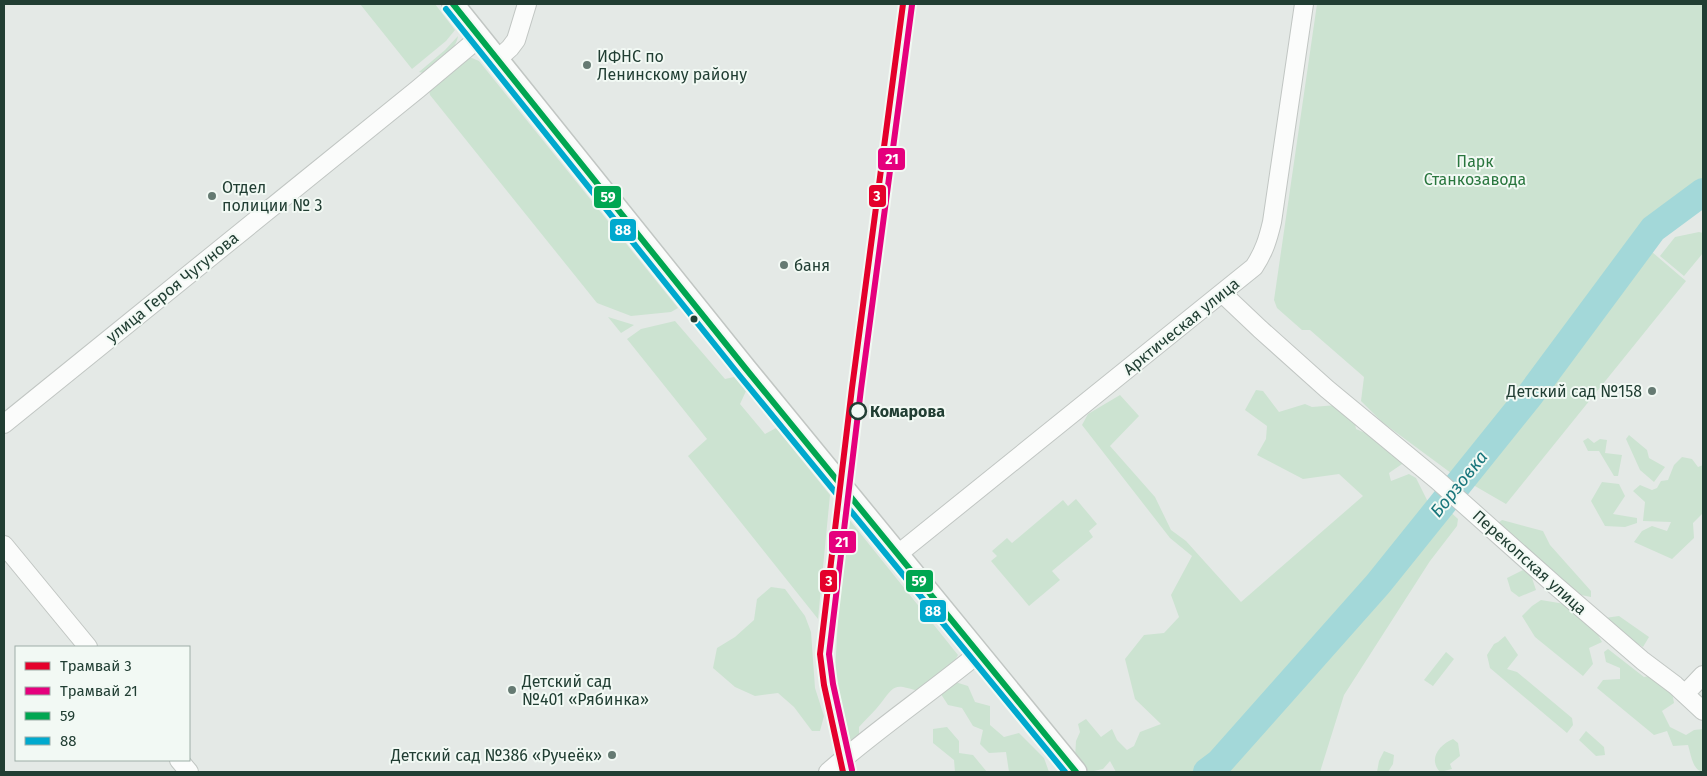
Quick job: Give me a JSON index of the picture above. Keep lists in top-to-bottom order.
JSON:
{
  "streets": {
    "street": ["улица Героя Чугунова", "Арктическая улица", "Перекопская улица"]
  },
  "crossings": [
    ["Арктическая улица", "Перекопская улица"]
  ],
  "water": ["Борзовка"],
  "parks": ["Парк Станкозавода"],
  "places": [
    "ИФНС по Ленинскому району",
    "Отдел полиции № 3",
    "баня",
    "Детский сад №158",
    "Комарова",
    "Детский сад №401 «Рябинка»",
    "Детский сад №386 «Ручеёк»"
  ],
  "lines": [
    "tram line 3",
    "transit line 59",
    "tram line 21",
    "transit line 88"
  ],
  "legend": [
    "Трамвай 3",
    "Трамвай 21",
    "59",
    "88"
  ]
}
